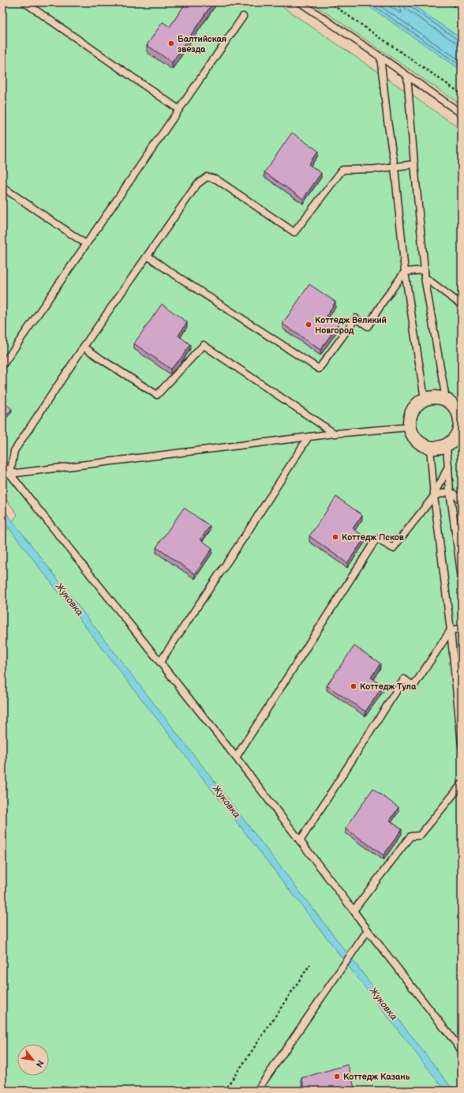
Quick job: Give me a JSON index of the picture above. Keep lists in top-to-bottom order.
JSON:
{
  "water": ["Жуковка"],
  "places": [
    "Балтийская звезда",
    "Коттедж Великий Новгород",
    "Коттедж Псков",
    "Коттедж Тула",
    "Коттедж Казань"
  ],
  "north": "bottom right"
}
